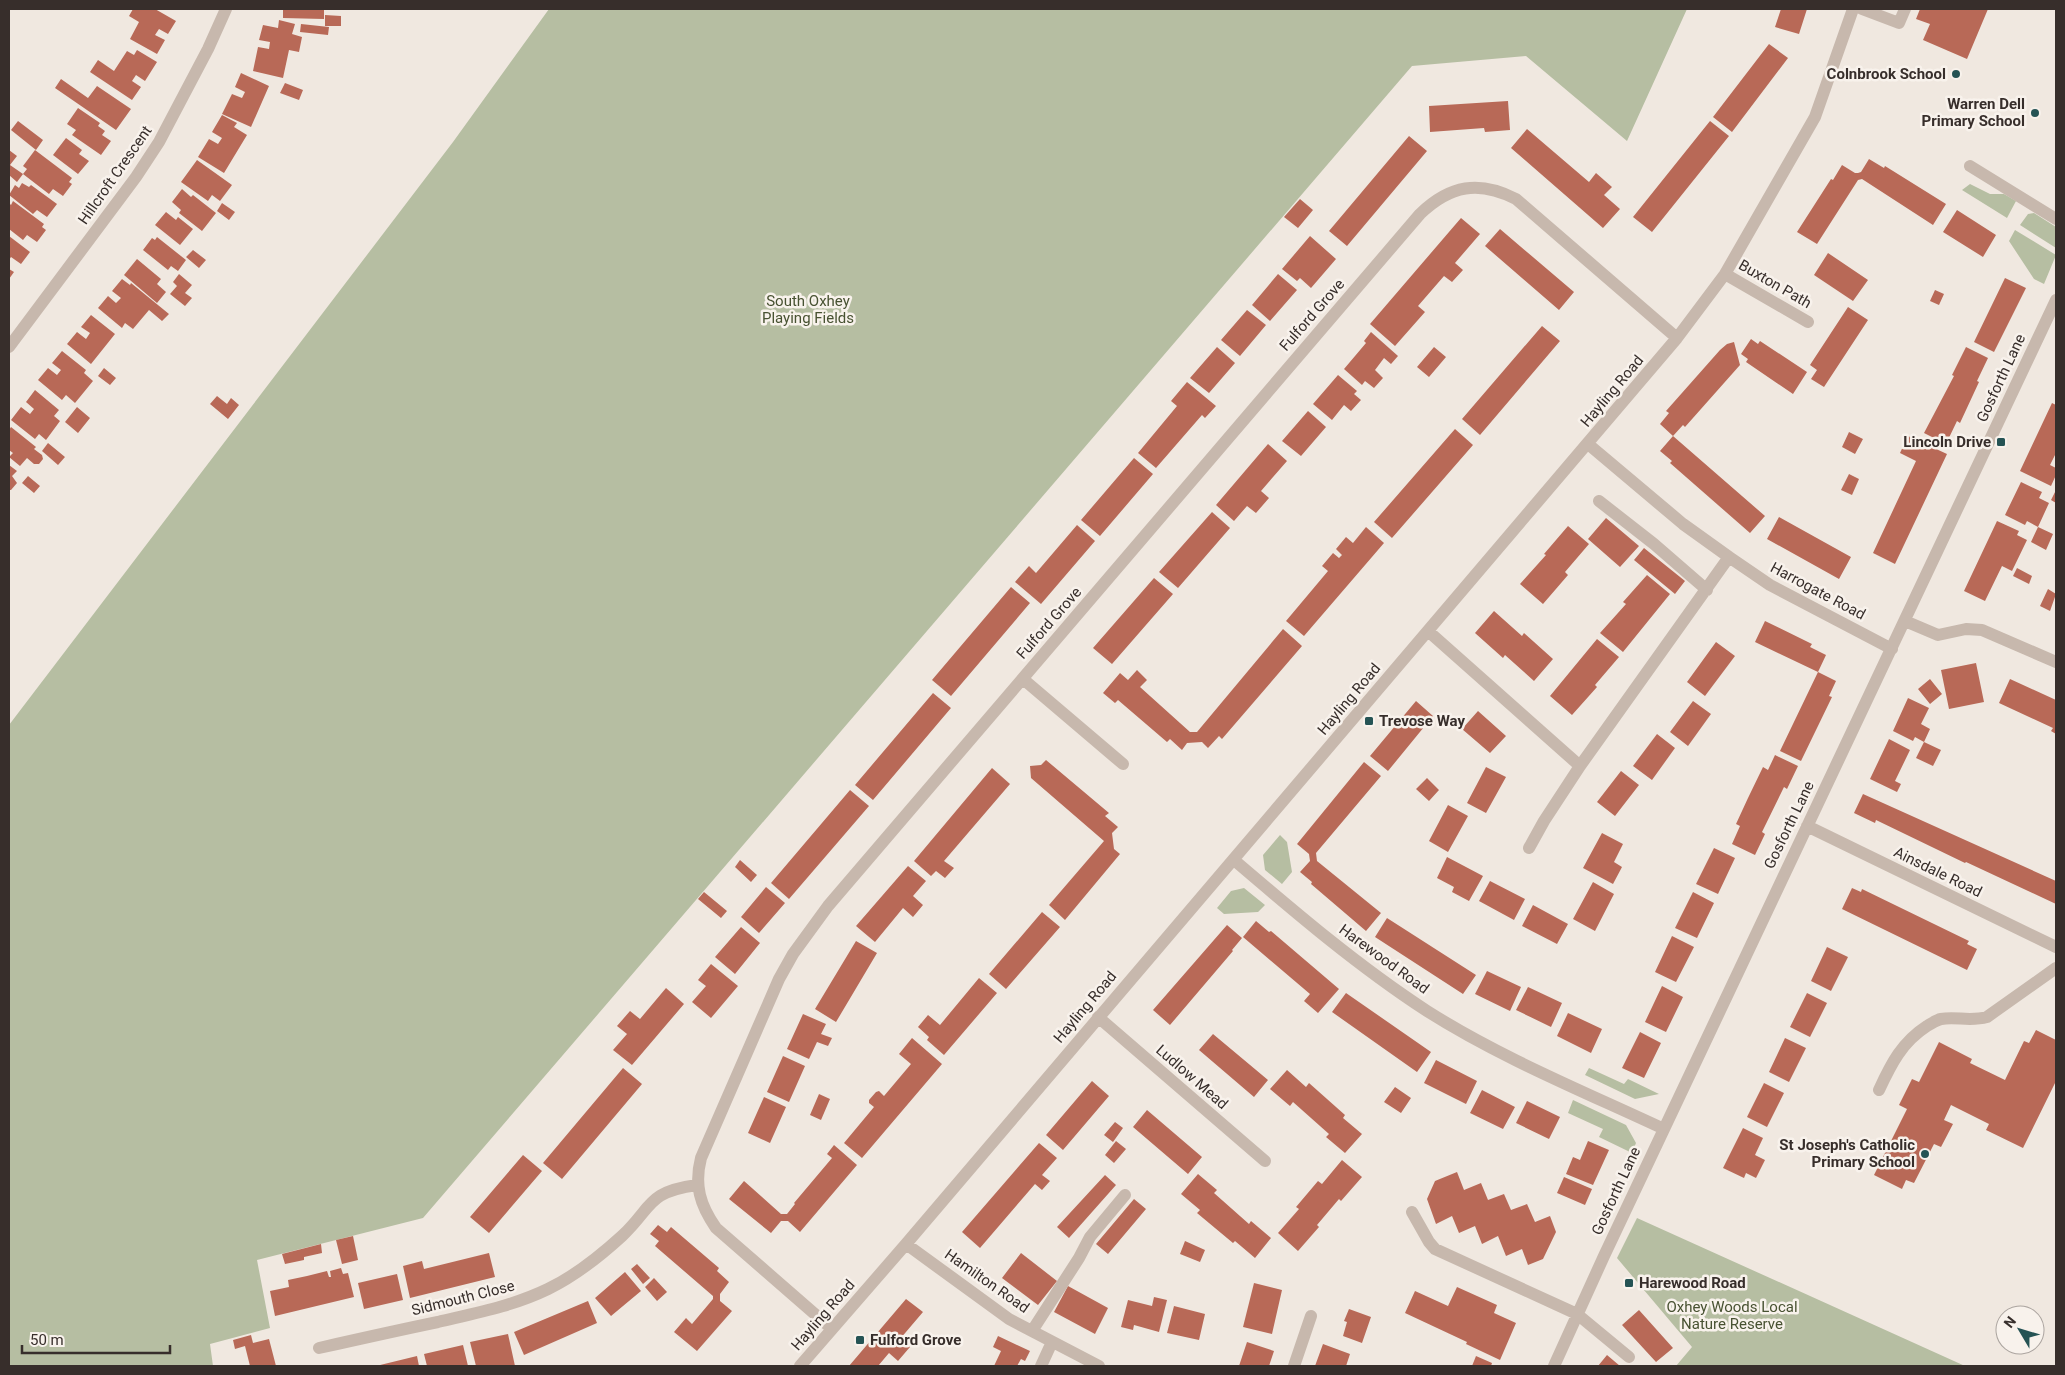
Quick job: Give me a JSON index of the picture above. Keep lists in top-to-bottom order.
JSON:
{
  "streets": {
    "street": [
      "Hillcroft Crescent",
      "Buxton Path",
      "Fulford Grove",
      "Gosforth Lane",
      "Hayling Road",
      "Harrogate Road",
      "Ainsdale Road",
      "Harewood Road",
      "Ludlow Mead",
      "Hamilton Road",
      "Sidmouth Close"
    ]
  },
  "crossings": [
    ["Buxton Path", "Hayling Road"],
    ["Fulford Grove", "Hayling Road"],
    ["Fulford Grove", "Sidmouth Close"],
    ["Gosforth Lane", "Harrogate Road"],
    ["Gosforth Lane", "Ainsdale Road"],
    ["Gosforth Lane", "Harewood Road"],
    ["Hayling Road", "Harewood Road"],
    ["Hayling Road", "Ludlow Mead"],
    ["Hayling Road", "Hamilton Road"]
  ],
  "parks": ["South Oxhey Playing Fields", "Oxhey Woods Local Nature Reserve"],
  "places": {
    "other": ["Colnbrook School", "Warren Dell Primary School", "St Joseph's Catholic Primary School"],
    "transit": [
      "Lincoln Drive",
      "Trevose Way",
      "Harewood Road",
      "Fulford Grove"
    ]
  },
  "scale_bar": "50 m",
  "north": "top left"
}
